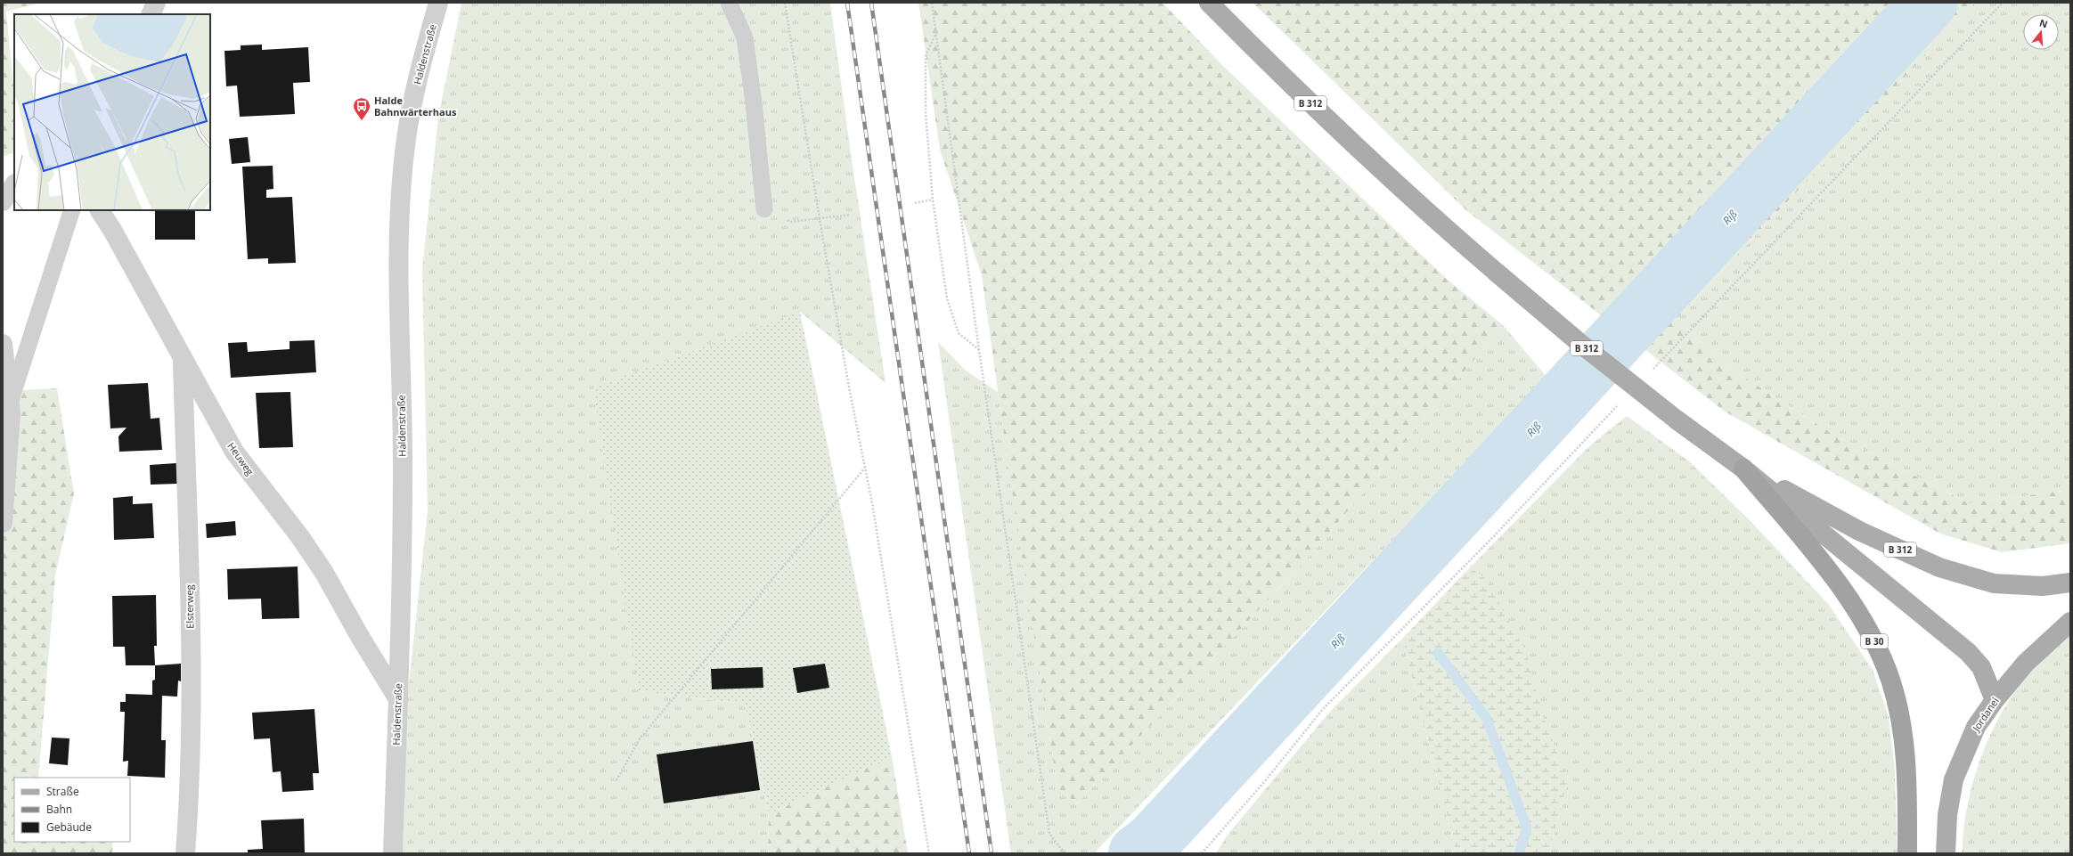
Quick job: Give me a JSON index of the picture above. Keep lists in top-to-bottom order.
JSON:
{
  "streets": {
    "highway": ["B 30"],
    "main road": ["B 312", "Jordanei"],
    "street": ["Haldenstraße", "Heuweg", "Elsterweg"]
  },
  "crossings": [
    ["Haldenstraße", "Heuweg"],
    ["B 312", "B 30"],
    ["B 312", "Jordanei"],
    ["Heuweg", "Elsterweg"]
  ],
  "water": ["Riß"],
  "places": {
    "bus stop": ["Halde Bahnwärterhaus"]
  },
  "legend": ["Straße", "Bahn", "Gebäude"],
  "north": "top"
}
